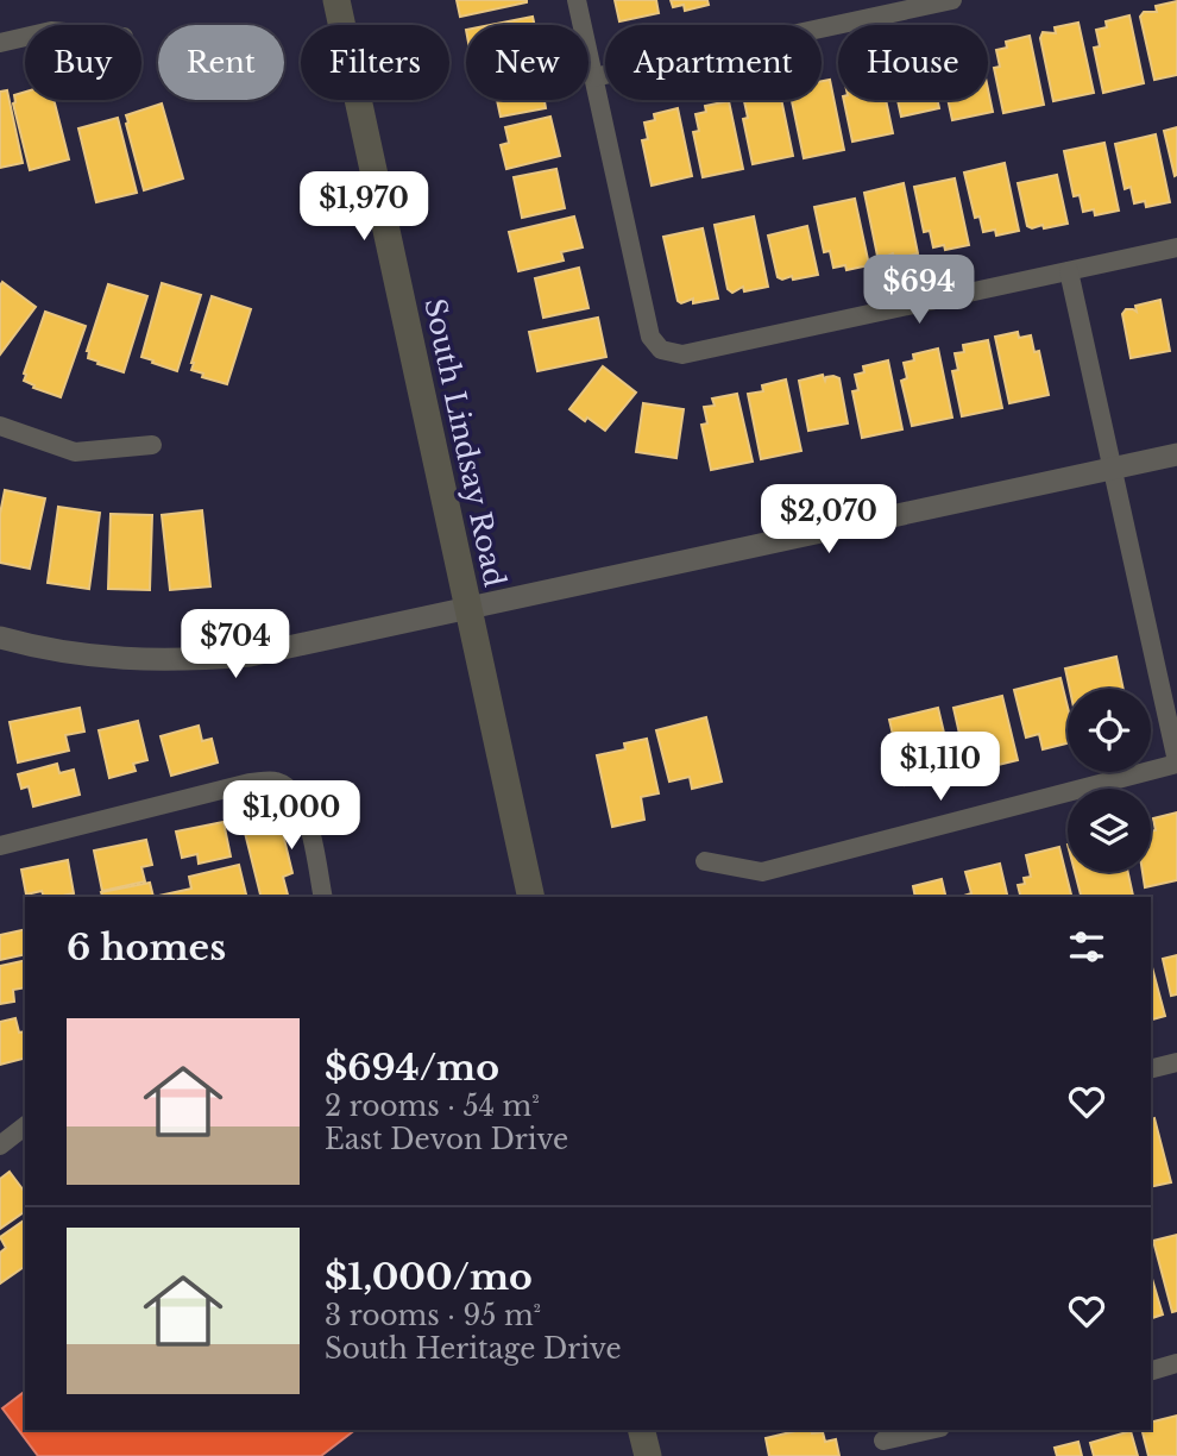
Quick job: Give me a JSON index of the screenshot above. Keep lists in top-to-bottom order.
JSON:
{
  "streets": {
    "main road": ["South Lindsay Road"]
  },
  "page": {
    "chip": [
      "Buy",
      "Rent",
      "Filters",
      "New",
      "Apartment",
      "House"
    ],
    "price": [
      "$1,970",
      "$694",
      "$2,070",
      "$704",
      "$1,110",
      "$1,000"
    ],
    "heading": "6 homes",
    "list": [
      {
        "name": "$694/mo",
        "note": "2 rooms · 54 m² · East Devon Drive"
      },
      {
        "name": "$1,000/mo",
        "note": "3 rooms · 95 m² · South Heritage Drive"
      }
    ]
  }
}
